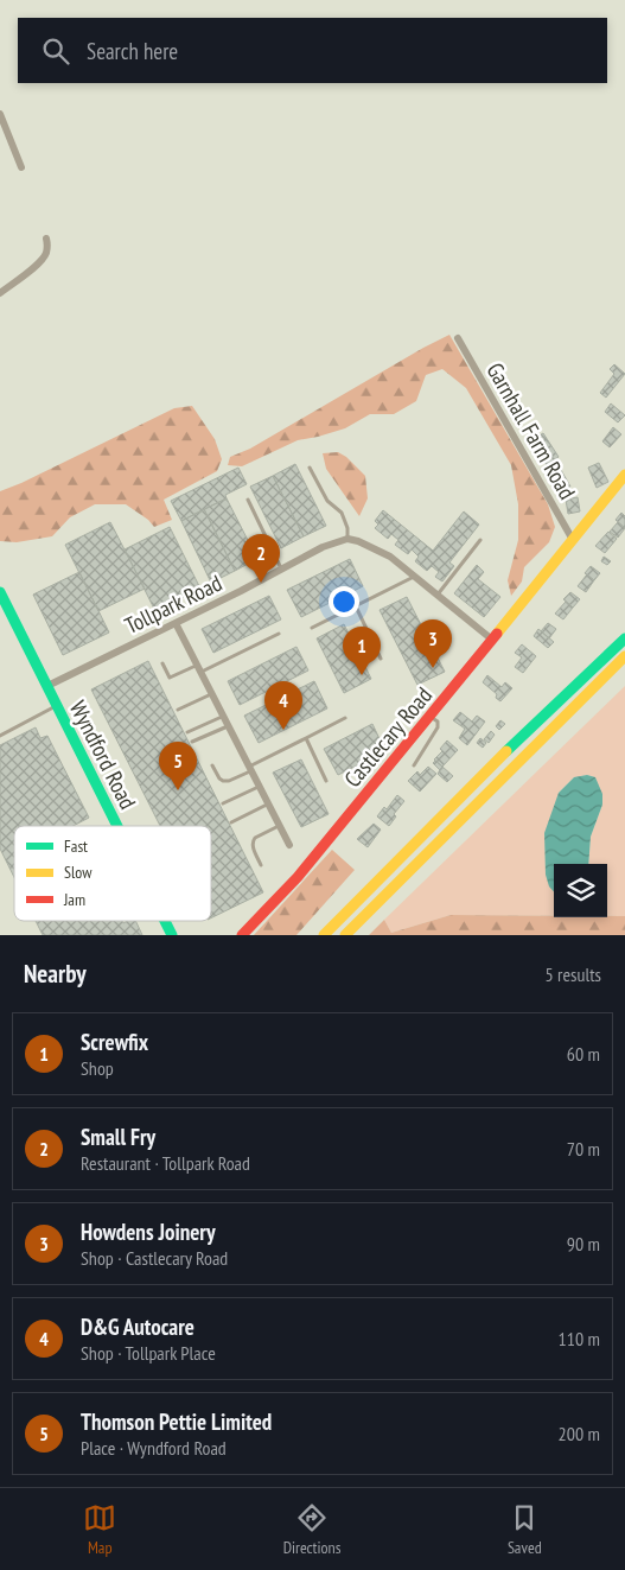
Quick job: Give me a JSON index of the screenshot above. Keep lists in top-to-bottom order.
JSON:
{
  "streets": {
    "main road": ["Castlecary Road", "Wyndford Road"],
    "street": ["Garnhall Farm Road", "Tollpark Road"]
  },
  "crossings": [
    ["Garnhall Farm Road", "Castlecary Road"],
    ["Tollpark Road", "Wyndford Road"]
  ],
  "legend": ["Fast", "Slow", "Jam"],
  "page": {
    "search": "Search here",
    "pins": [
      "2",
      "3",
      "1",
      "4",
      "5"
    ],
    "heading": ["Nearby", "5 results"],
    "list": [
      {
        "mark": "1",
        "name": "Screwfix",
        "note": "Shop",
        "value": "60 m"
      },
      {
        "mark": "2",
        "name": "Small Fry",
        "note": "Restaurant · Tollpark Road",
        "value": "70 m"
      },
      {
        "mark": "3",
        "name": "Howdens Joinery",
        "note": "Shop · Castlecary Road",
        "value": "90 m"
      },
      {
        "mark": "4",
        "name": "D&G Autocare",
        "note": "Shop · Tollpark Place",
        "value": "110 m"
      },
      {
        "mark": "5",
        "name": "Thomson Pettie Limited",
        "note": "Place · Wyndford Road",
        "value": "200 m"
      }
    ],
    "nav": ["Map", "Directions", "Saved"]
  }
}
